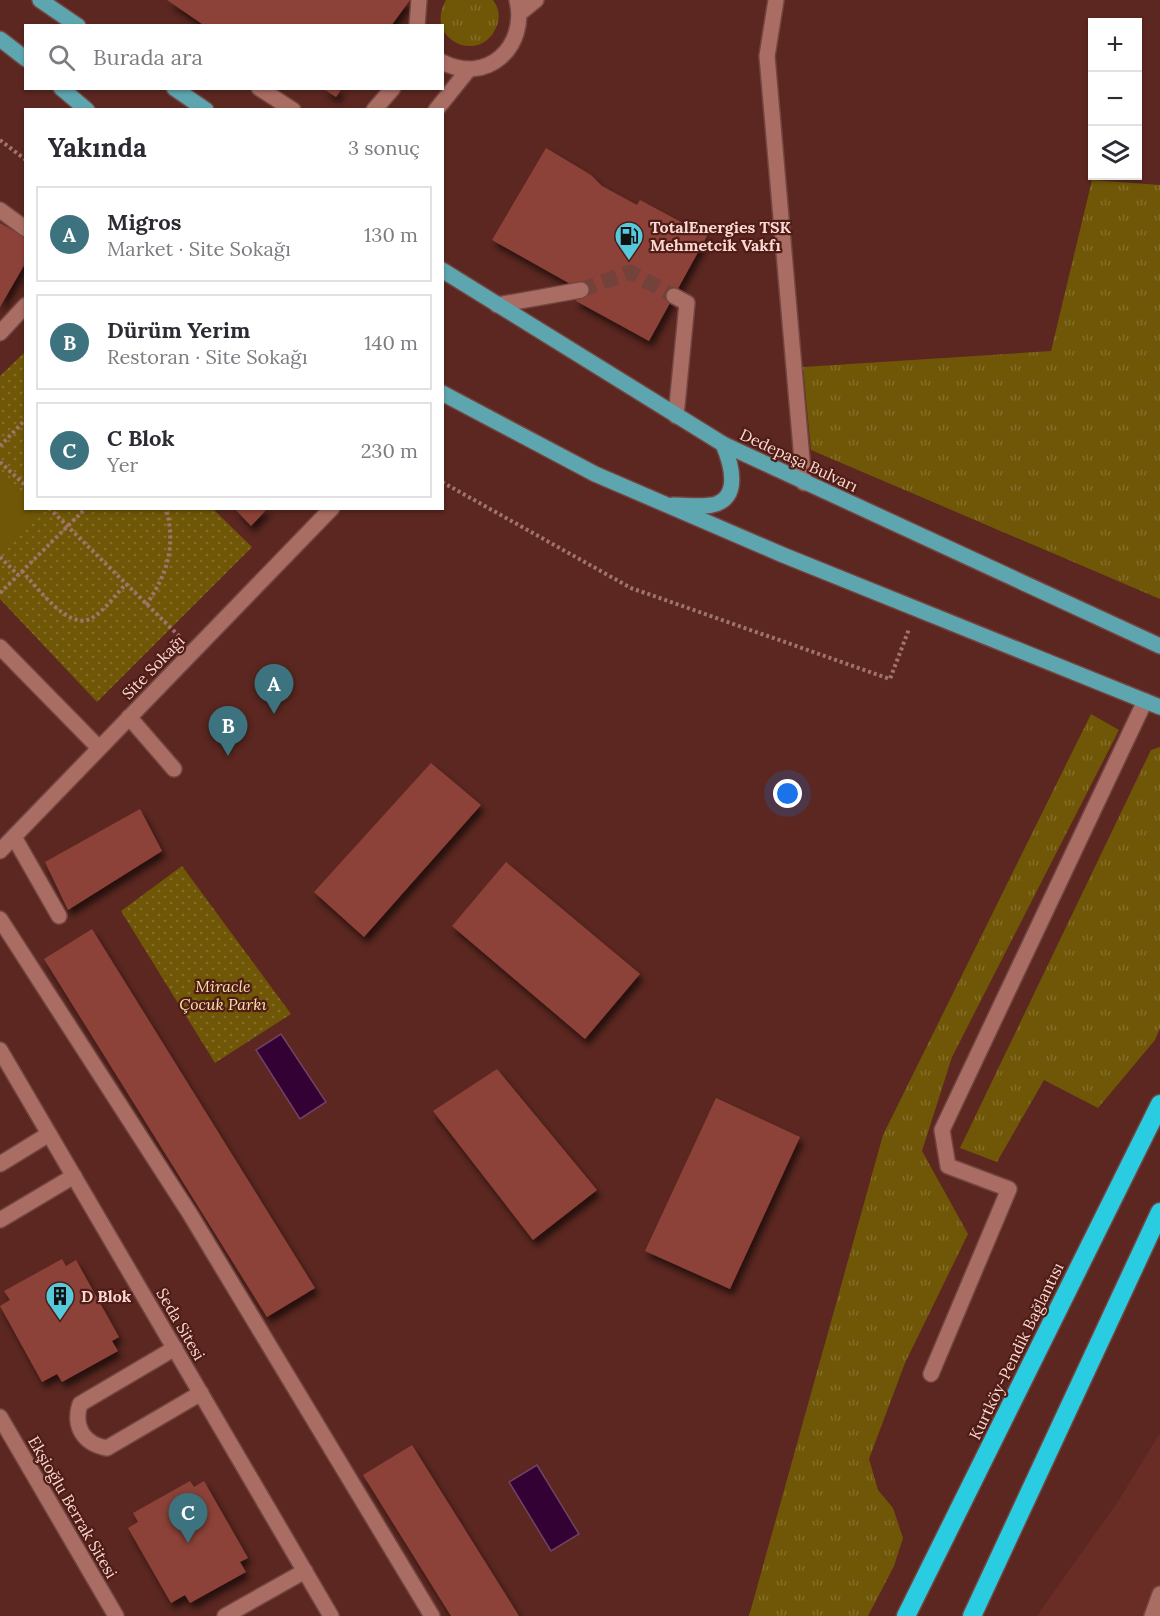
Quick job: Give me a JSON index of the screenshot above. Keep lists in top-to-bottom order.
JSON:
{
  "streets": {
    "highway": ["Kurtköy-Pendik Bağlantısı"],
    "main road": ["Dedepaşa Bulvarı"],
    "street": ["Site Sokağı", "Seda Sitesi", "Ekşioğlu Berrak Sitesi"]
  },
  "parks": ["Miracle Çocuk Parkı"],
  "places": {
    "fuel station": ["TotalEnergies TSK Mehmetcik Vakfı"],
    "building": ["D Blok"]
  },
  "page": {
    "map_buttons": ["+", "−"],
    "search": "Burada ara",
    "heading": ["Yakında", "3 sonuç"],
    "list": [
      {
        "mark": "A",
        "name": "Migros",
        "note": "Market · Site Sokağı",
        "value": "130 m"
      },
      {
        "mark": "B",
        "name": "Dürüm Yerim",
        "note": "Restoran · Site Sokağı",
        "value": "140 m"
      },
      {
        "mark": "C",
        "name": "C Blok",
        "note": "Yer",
        "value": "230 m"
      }
    ],
    "pins": ["A", "B", "C"]
  }
}
